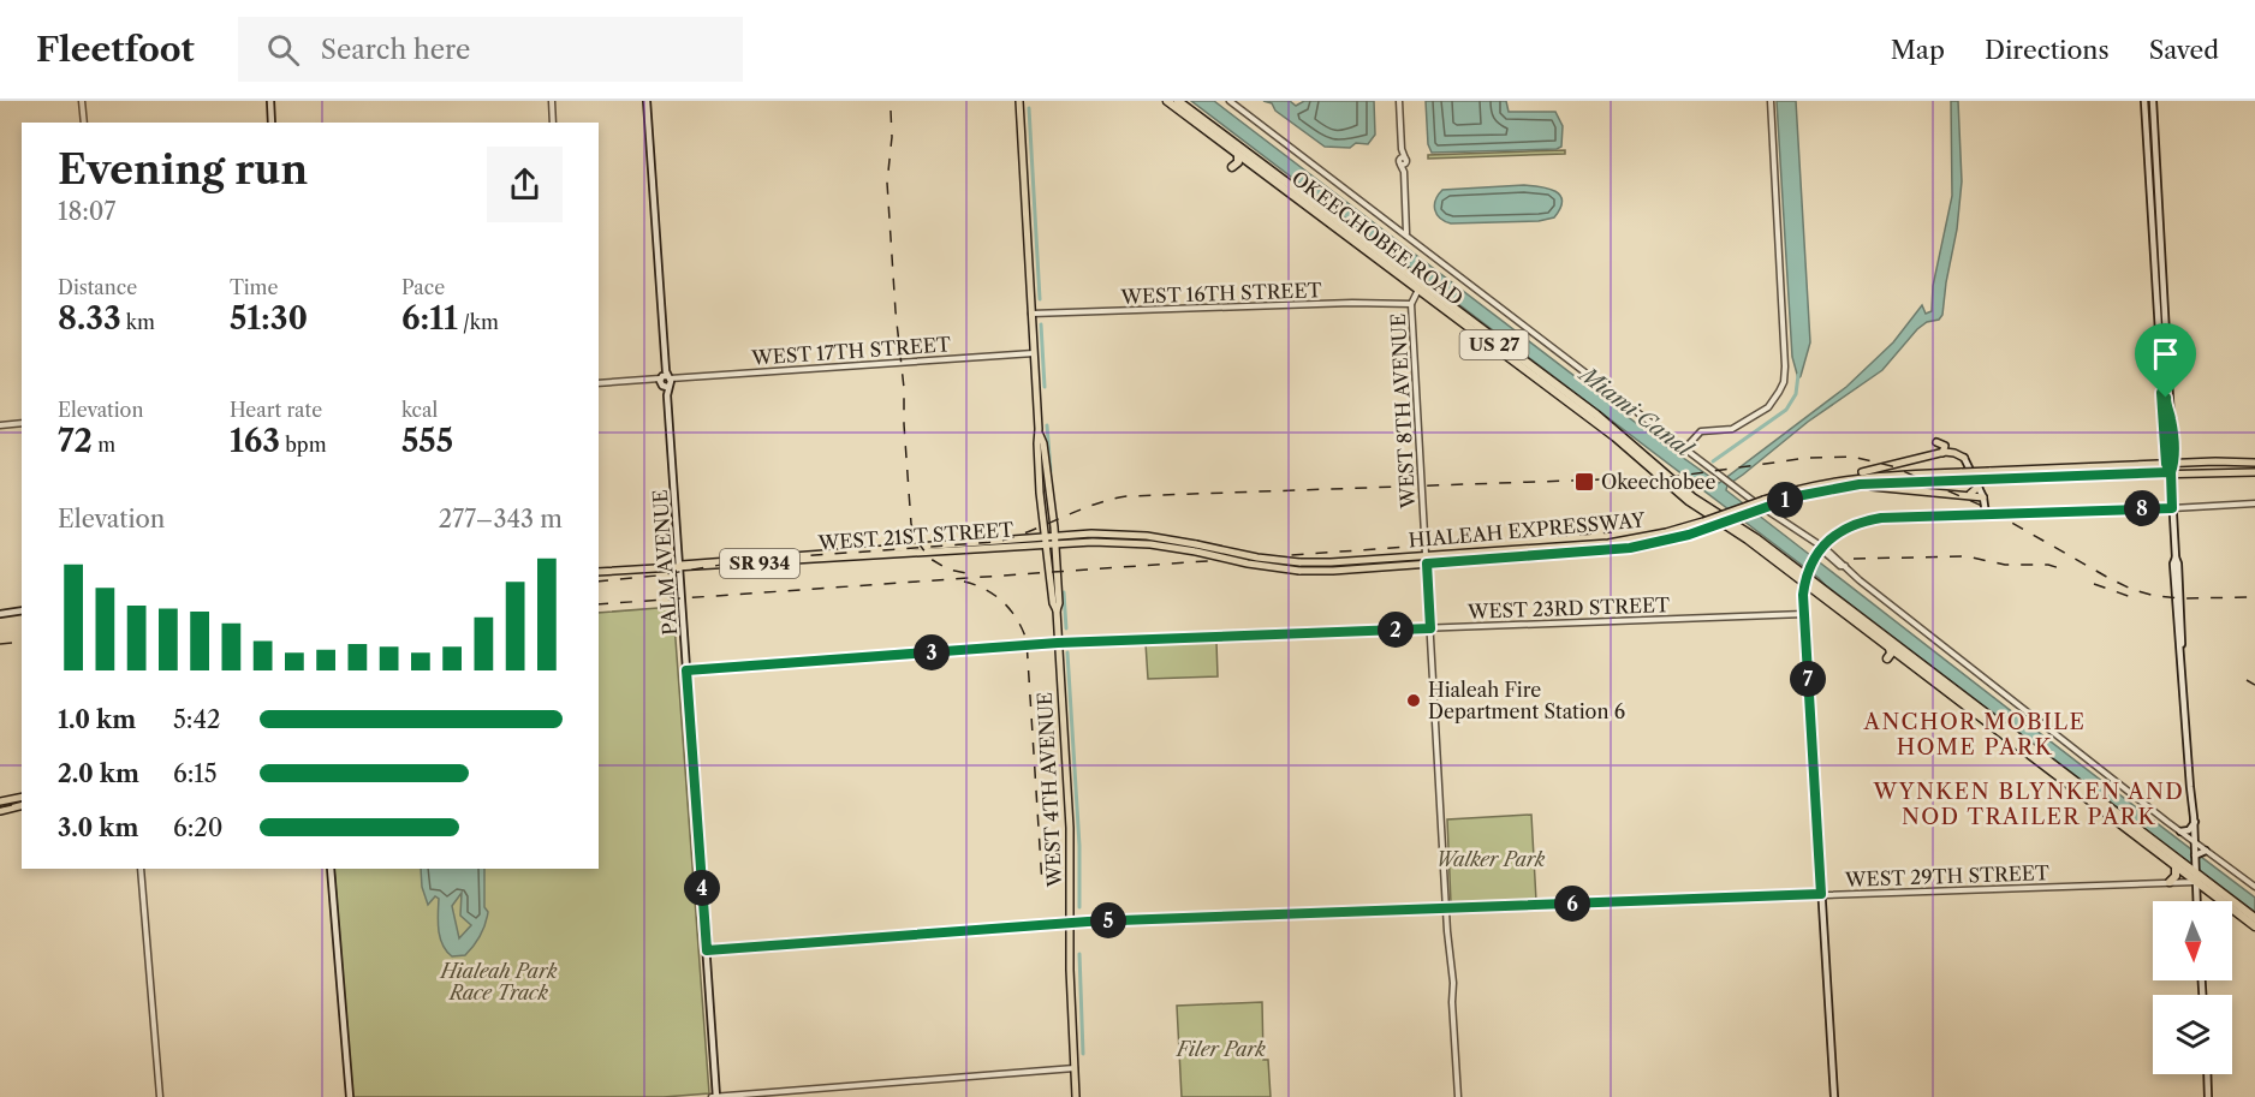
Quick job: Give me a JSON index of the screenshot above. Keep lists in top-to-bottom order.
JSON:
{
  "streets": {
    "highway": ["OKEECHOBEE ROAD", "US 27"],
    "main road": [
      "HIALEAH EXPRESSWAY",
      "WEST 21ST STREET",
      "PALM AVENUE",
      "SR 934",
      "WEST 4TH AVENUE"
    ],
    "street": [
      "WEST 16TH STREET",
      "WEST 17TH STREET",
      "WEST 8TH AVENUE",
      "WEST 23RD STREET",
      "WEST 29TH STREET"
    ]
  },
  "crossings": [
    ["OKEECHOBEE ROAD", "WEST 8TH AVENUE"],
    ["OKEECHOBEE ROAD", "WEST 29TH STREET"],
    ["WEST 16TH STREET", "WEST 8TH AVENUE"],
    ["WEST 16TH STREET", "WEST 4TH AVENUE"],
    ["WEST 17TH STREET", "WEST 4TH AVENUE"],
    ["WEST 8TH AVENUE", "HIALEAH EXPRESSWAY"],
    ["WEST 8TH AVENUE", "WEST 23RD STREET"],
    ["WEST 8TH AVENUE", "WEST 29TH STREET"],
    ["HIALEAH EXPRESSWAY", "WEST 21ST STREET"],
    ["HIALEAH EXPRESSWAY", "WEST 4TH AVENUE"],
    ["WEST 21ST STREET", "PALM AVENUE"],
    ["WEST 21ST STREET", "SR 934"],
    ["WEST 21ST STREET", "WEST 4TH AVENUE"],
    ["PALM AVENUE", "SR 934"],
    ["PALM AVENUE", "WEST 23RD STREET"],
    ["PALM AVENUE", "WEST 29TH STREET"],
    ["WEST 23RD STREET", "WEST 4TH AVENUE"],
    ["WEST 4TH AVENUE", "WEST 29TH STREET"]
  ],
  "districts": ["ANCHOR MOBILE HOME PARK", "WYNKEN BLYNKEN AND NOD TRAILER PARK"],
  "water": ["Miami Canal"],
  "parks": ["Walker Park", "Hialeah Park Race Track", "Filer Park"],
  "places": {
    "transit": ["Okeechobee"],
    "other": ["Hialeah Fire Department Station 6"]
  },
  "north": "bottom",
  "page": {
    "header": "Fleetfoot",
    "search": "Search here",
    "nav": ["Map", "Directions", "Saved"],
    "heading": ["Evening run", "18:07"],
    "stats": [
      ["Distance", "8.33 km"],
      ["Time", "51:30"],
      ["Pace", "6:11 /km"],
      ["Elevation", "72 m"],
      ["Heart rate", "163 bpm"],
      ["kcal", "555"]
    ],
    "pins": [
      "1",
      "8",
      "2",
      "3",
      "7",
      "4",
      "6",
      "5"
    ],
    "chart": ["Elevation", "277–343 m"],
    "list": [
      {
        "name": "1.0 km",
        "note": "5:42"
      },
      {
        "name": "2.0 km",
        "note": "6:15"
      },
      {
        "name": "3.0 km",
        "note": "6:20"
      }
    ]
  }
}
